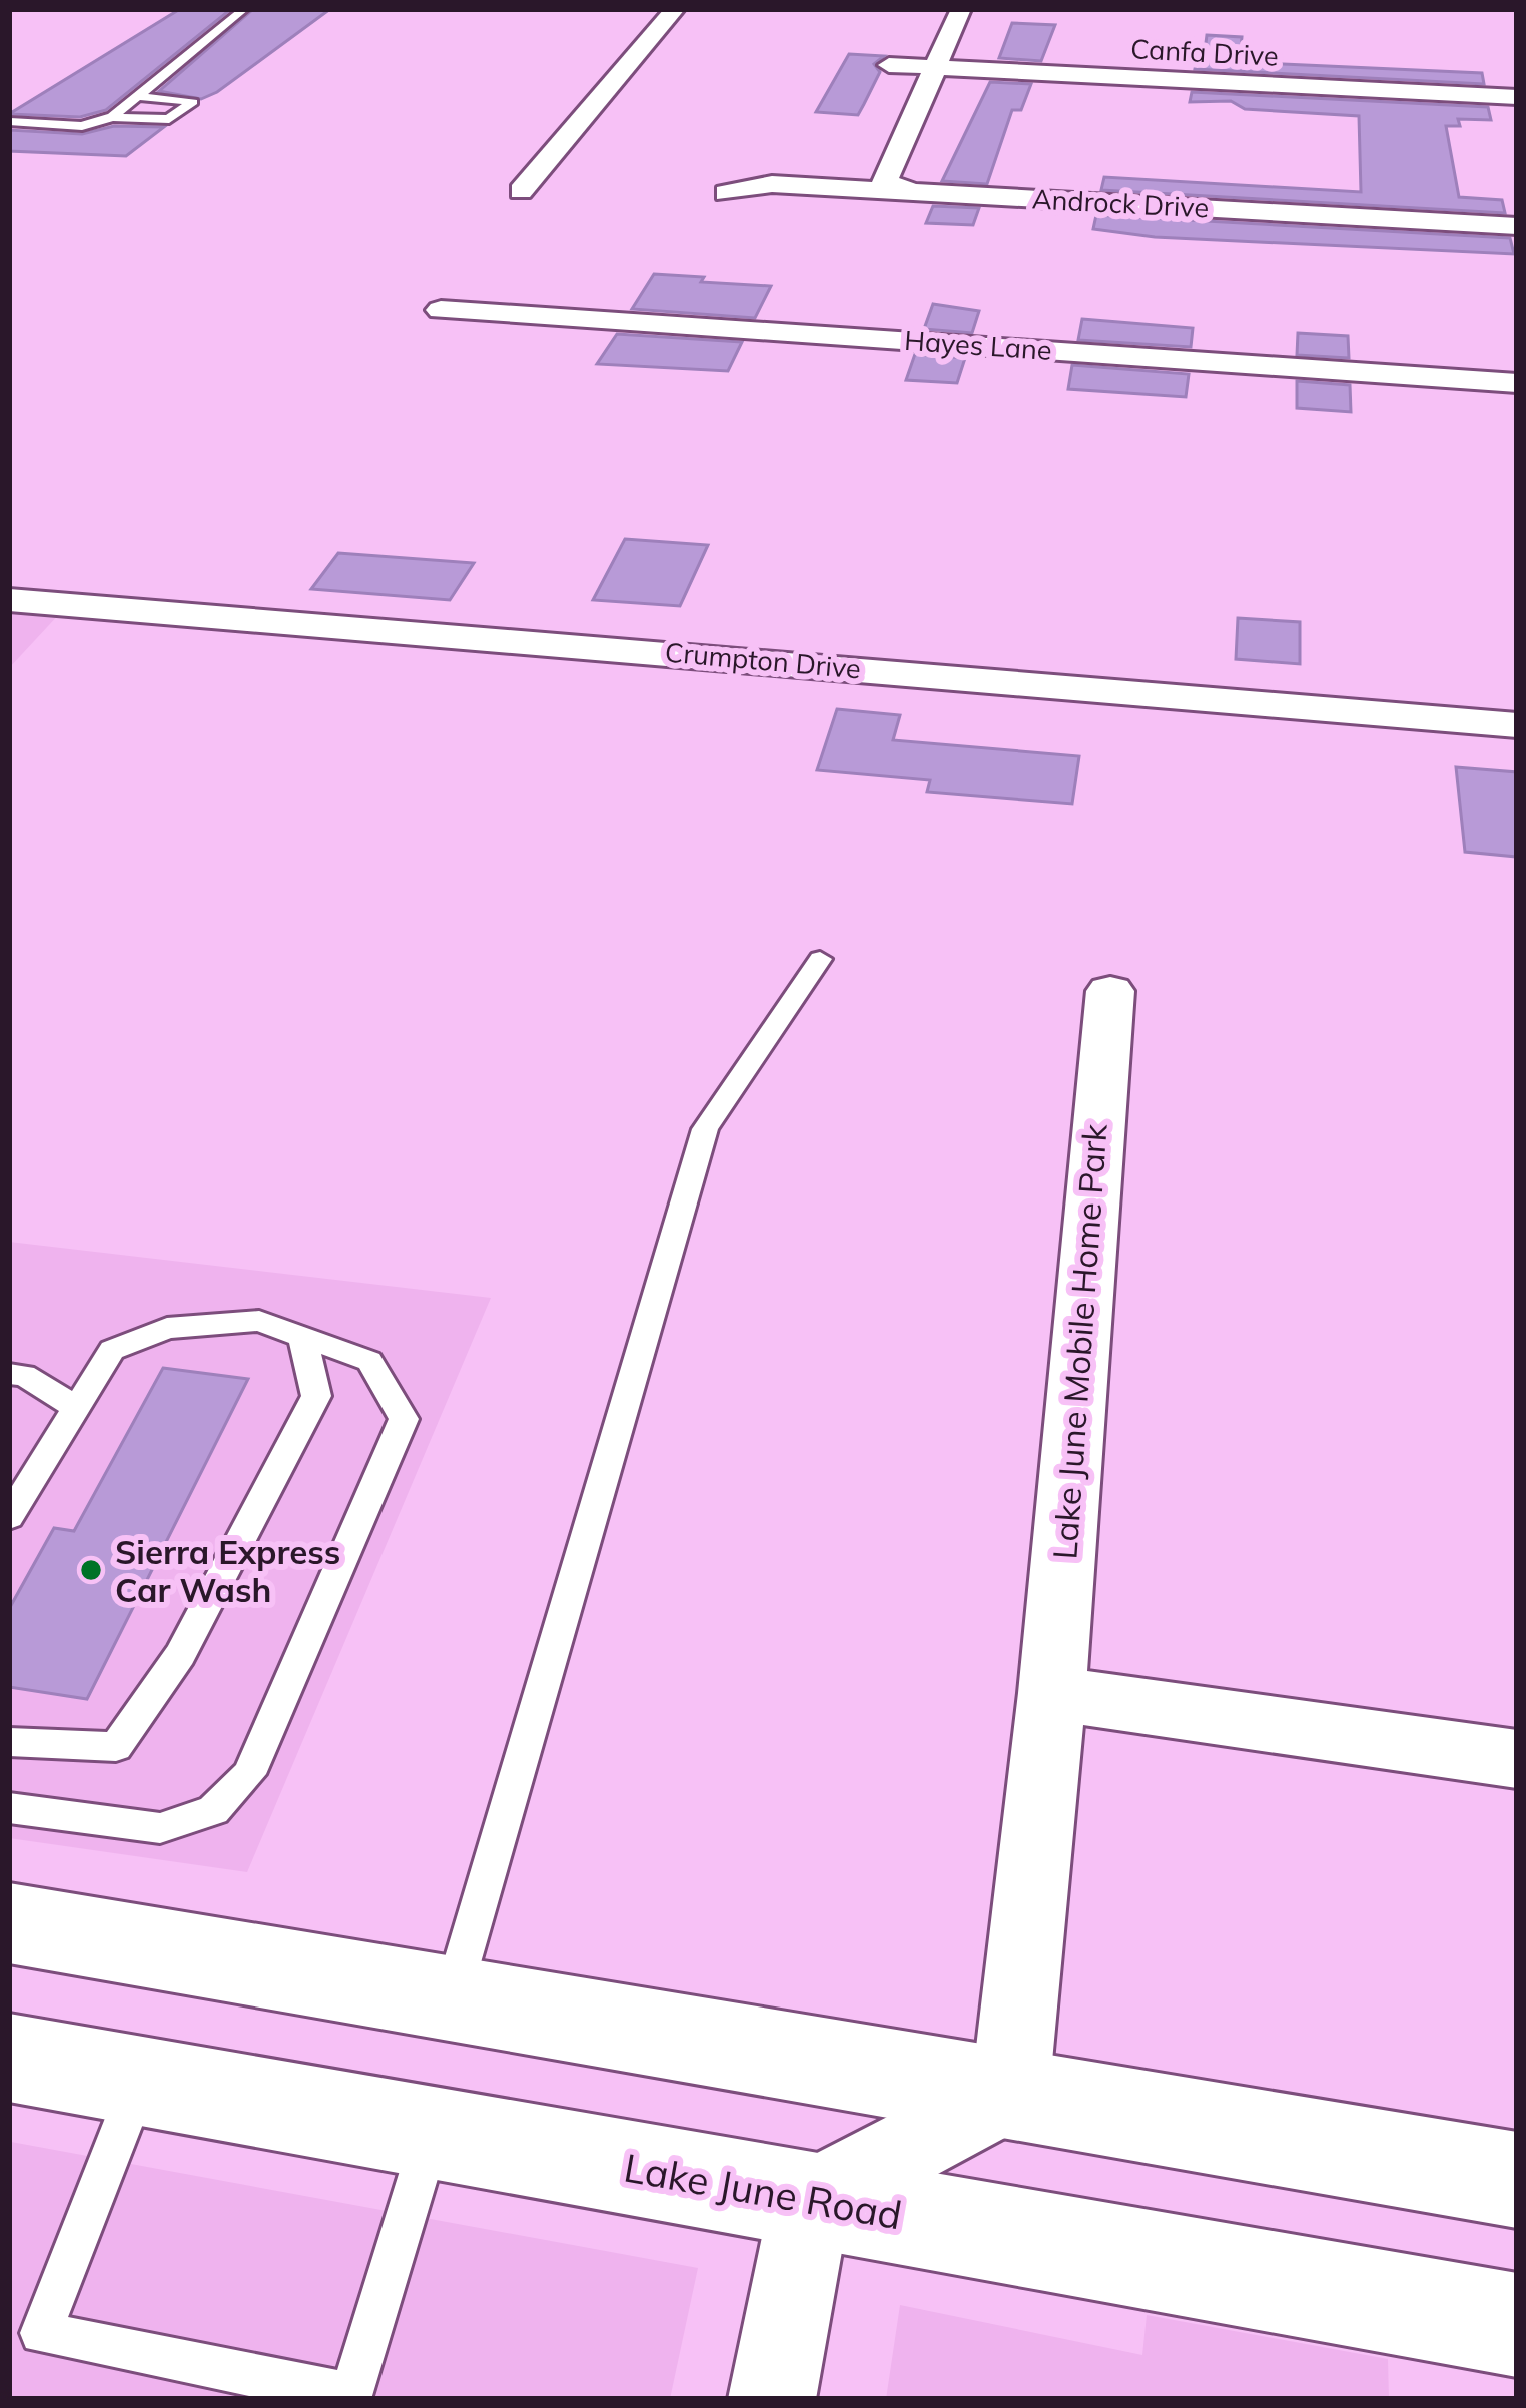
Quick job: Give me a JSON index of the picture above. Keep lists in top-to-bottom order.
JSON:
{
  "streets": {
    "main road": ["Lake June Road"],
    "street": [
      "Canfa Drive",
      "Androck Drive",
      "Hayes Lane",
      "Crumpton Drive",
      "Lake June Mobile Home Park"
    ]
  },
  "places": ["Sierra Express Car Wash"]
}
